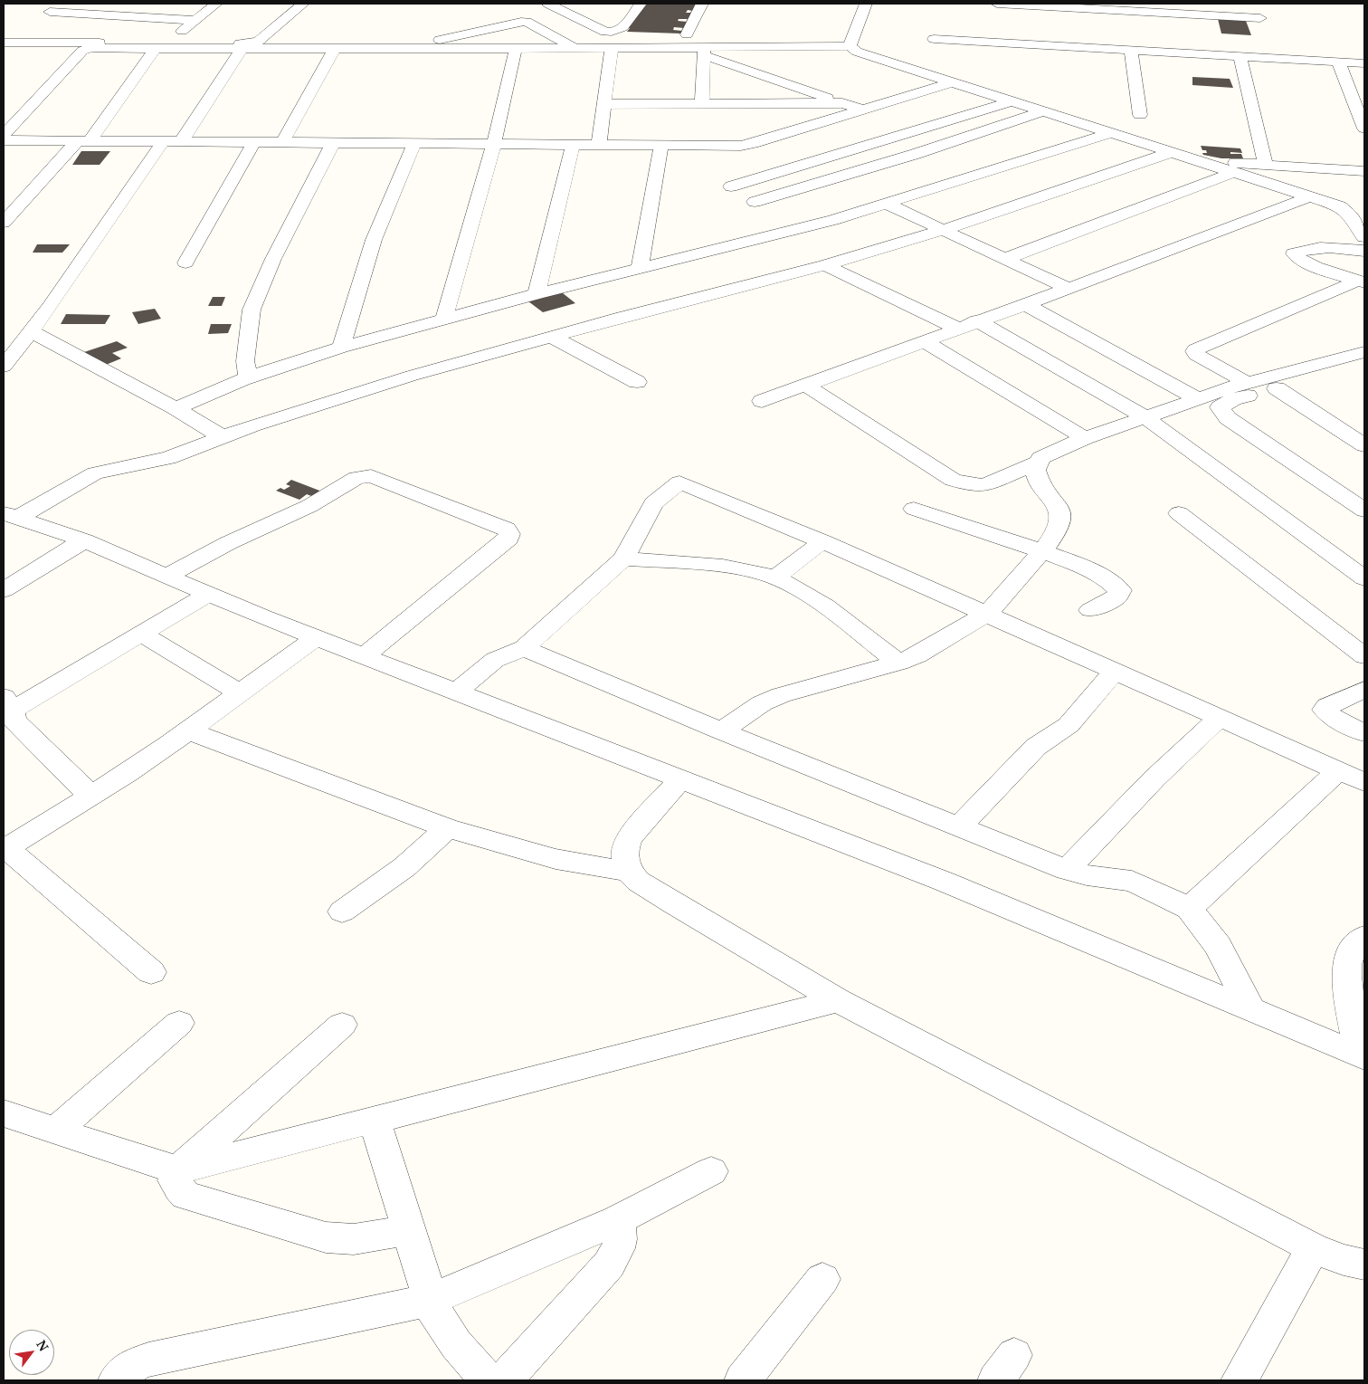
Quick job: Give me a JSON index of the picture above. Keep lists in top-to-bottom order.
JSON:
{
  "north": "top right"
}
